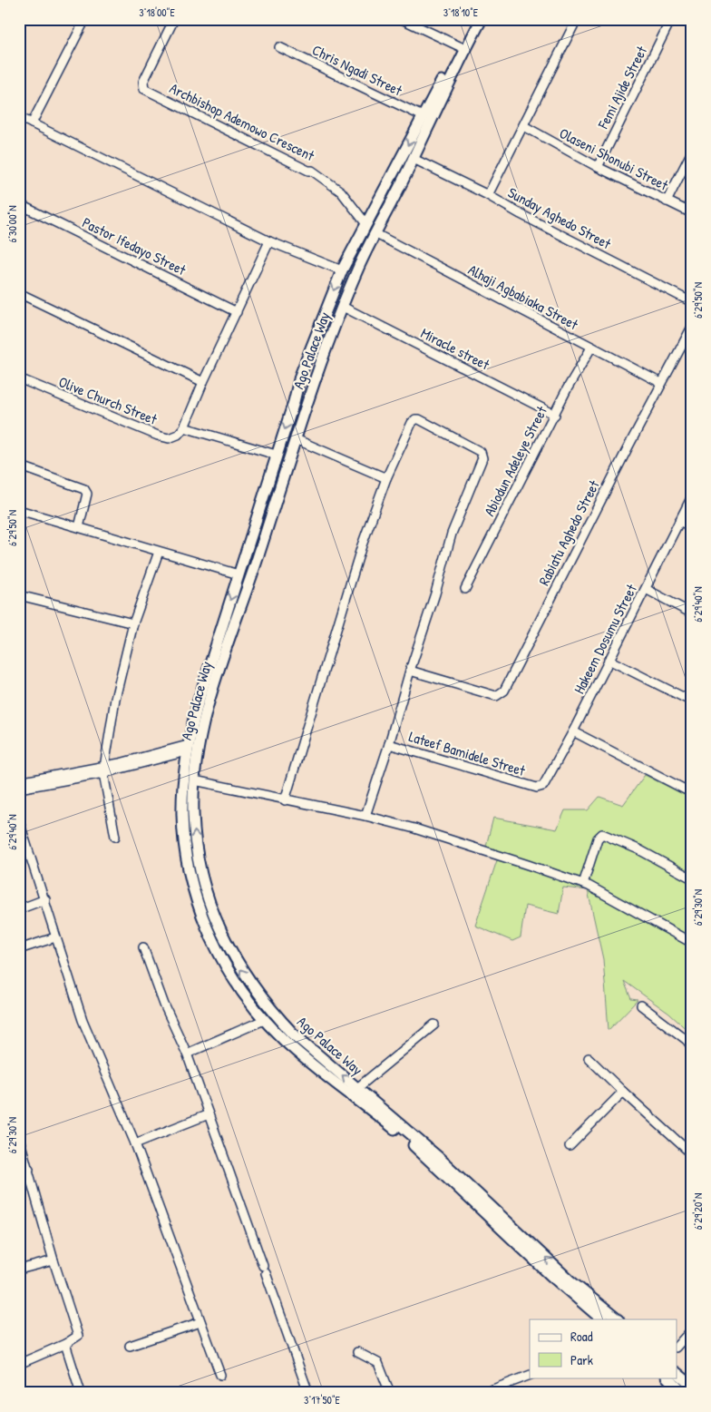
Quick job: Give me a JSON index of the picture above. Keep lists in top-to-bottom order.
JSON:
{
  "streets": {
    "main road": ["Ago Palace Way"],
    "street": [
      "Chris Ngadi Street",
      "Femi Ajide Street",
      "Archbishop Ademowo Crescent",
      "Olaseni Shonubi Street",
      "Sunday Aghedo Street",
      "Pastor Ifedayo Street",
      "Alhaji Agbabiaka Street",
      "Miracle street",
      "Olive Church Street",
      "Abiodun Adeleye Street",
      "Rabiatu Aghedo Street",
      "Hakeem Dosumu Street",
      "Lateef Bamidele Street"
    ]
  },
  "crossings": [
    ["Chris Ngadi Street", "Ago Palace Way"],
    ["Femi Ajide Street", "Olaseni Shonubi Street"],
    ["Archbishop Ademowo Crescent", "Ago Palace Way"],
    ["Sunday Aghedo Street", "Ago Palace Way"],
    ["Alhaji Agbabiaka Street", "Ago Palace Way"],
    ["Alhaji Agbabiaka Street", "Abiodun Adeleye Street"],
    ["Alhaji Agbabiaka Street", "Rabiatu Aghedo Street"],
    ["Miracle street", "Ago Palace Way"],
    ["Miracle street", "Abiodun Adeleye Street"],
    ["Hakeem Dosumu Street", "Lateef Bamidele Street"]
  ],
  "legend": ["Road", "Park"],
  "coordinates": [
    "3°18'00\"E",
    "3°18'10\"E",
    "6°30'00\"N",
    "6°29'50\"N",
    "6°29'40\"N",
    "6°29'30\"N",
    "6°29'20\"N",
    "3°17'50\"E"
  ]
}
